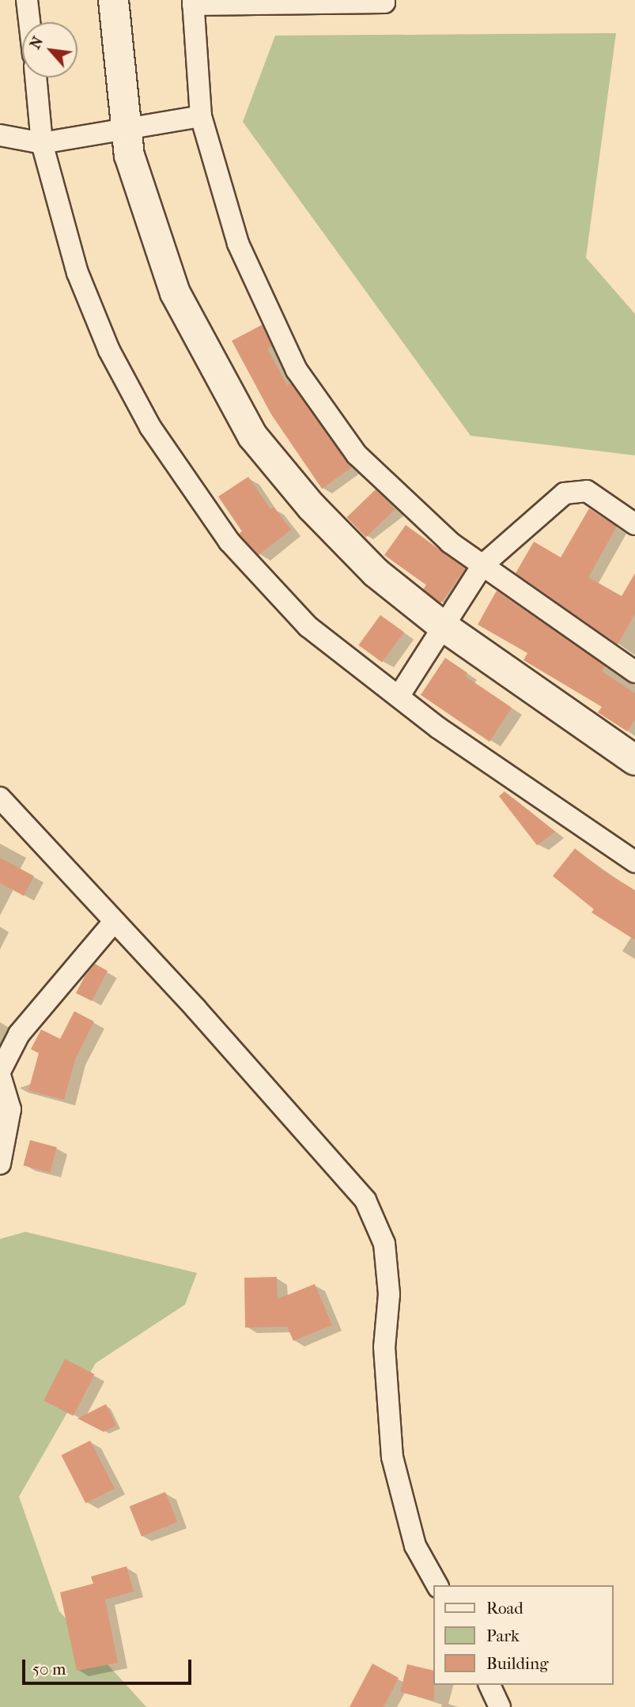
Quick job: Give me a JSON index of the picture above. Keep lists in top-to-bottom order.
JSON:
{
  "legend": ["Road", "Park", "Building"],
  "scale_bar": "50 m",
  "north": "top left"
}
